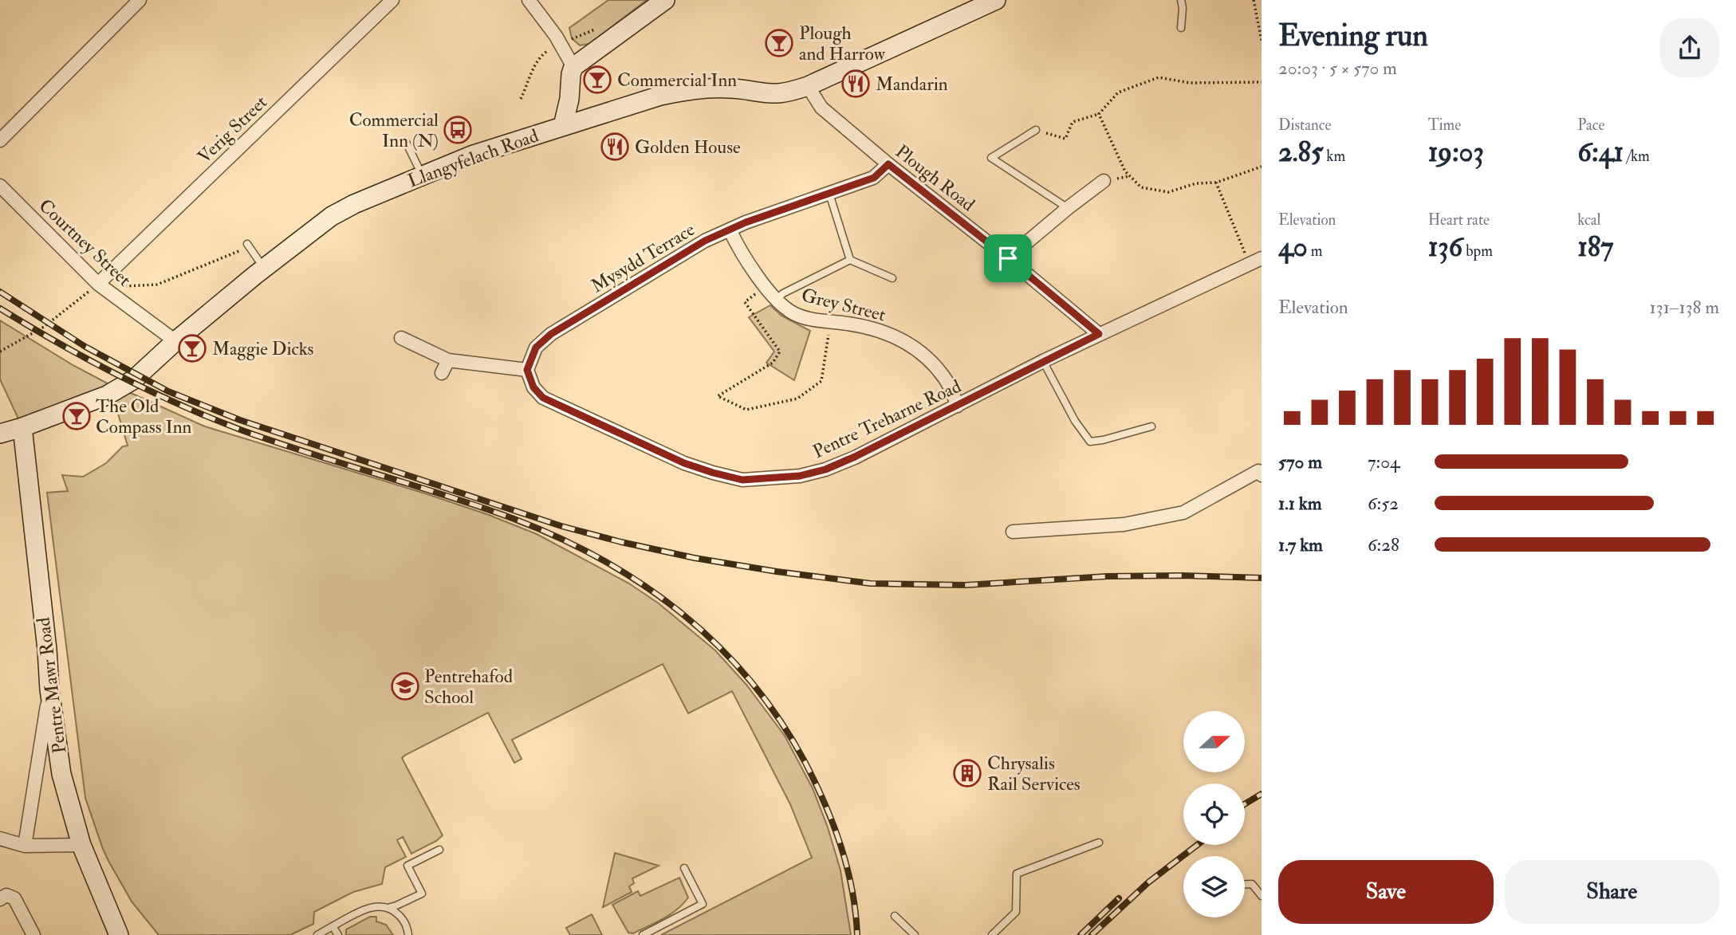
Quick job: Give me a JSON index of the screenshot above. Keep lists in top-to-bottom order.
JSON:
{
  "streets": {
    "main road": ["Llangyfelach Road", "Pentre Mawr Road"],
    "street": [
      "Verig Street",
      "Plough Road",
      "Courtney Street",
      "Mysydd Terrace",
      "Grey Street",
      "Pentre Treharne Road"
    ]
  },
  "crossings": [
    ["Verig Street", "Courtney Street"],
    ["Llangyfelach Road", "Plough Road"],
    ["Llangyfelach Road", "Courtney Street"],
    ["Llangyfelach Road", "Pentre Mawr Road"],
    ["Plough Road", "Mysydd Terrace"],
    ["Plough Road", "Pentre Treharne Road"],
    ["Mysydd Terrace", "Grey Street"],
    ["Mysydd Terrace", "Pentre Treharne Road"],
    ["Grey Street", "Pentre Treharne Road"]
  ],
  "places": {
    "bar": [
      "Plough and Harrow",
      "Commercial Inn",
      "Maggie Dicks",
      "The Old Compass Inn"
    ],
    "restaurant": ["Mandarin", "Golden House"],
    "bus stop": ["Commercial Inn (N)"],
    "school or university": ["Pentrehafod School"],
    "building": ["Chrysalis Rail Services"]
  },
  "north": "right",
  "page": {
    "heading": ["Evening run", "20:03 · 5 × 570 m"],
    "stats": [
      ["Distance", "2.85 km"],
      ["Time", "19:03"],
      ["Pace", "6:41 /km"],
      ["Elevation", "40 m"],
      ["Heart rate", "136 bpm"],
      ["kcal", "187"]
    ],
    "chart": ["Elevation", "131–138 m"],
    "list": [
      {
        "name": "570 m",
        "note": "7:04"
      },
      {
        "name": "1.1 km",
        "note": "6:52"
      },
      {
        "name": "1.7 km",
        "note": "6:28"
      }
    ],
    "buttons": ["Save", "Share"]
  }
}
